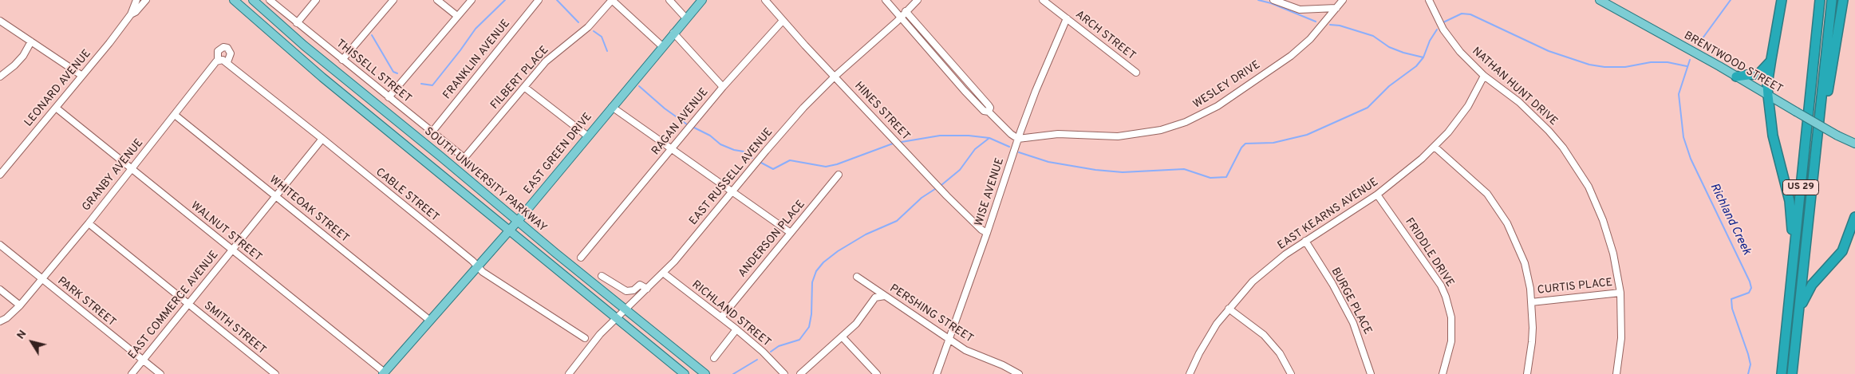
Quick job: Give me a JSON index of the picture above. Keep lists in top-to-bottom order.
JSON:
{
  "streets": {
    "highway": ["US 29"],
    "main road": ["BRENTWOOD STREET", "EAST GREEN DRIVE", "SOUTH UNIVERSITY PARKWAY"],
    "street": [
      "ARCH STREET",
      "FRANKLIN AVENUE",
      "THISSELL STREET",
      "FILBERT PLACE",
      "WESLEY DRIVE",
      "NATHAN HUNT DRIVE",
      "LEONARD AVENUE",
      "HINES STREET",
      "RAGAN AVENUE",
      "GRANBY AVENUE",
      "EAST RUSSELL AVENUE",
      "WISE AVENUE",
      "CABLE STREET",
      "WHITEOAK STREET",
      "EAST KEARNS AVENUE",
      "WALNUT STREET",
      "ANDERSON PLACE",
      "FRIDDLE DRIVE",
      "CURTIS PLACE",
      "BURGE PLACE",
      "PARK STREET",
      "EAST COMMERCE AVENUE",
      "RICHLAND STREET",
      "PERSHING STREET",
      "SMITH STREET"
    ]
  },
  "crossings": [
    ["ARCH STREET", "WISE AVENUE"],
    ["FRANKLIN AVENUE", "THISSELL STREET"],
    ["THISSELL STREET", "FILBERT PLACE"],
    ["WESLEY DRIVE", "WISE AVENUE"],
    ["NATHAN HUNT DRIVE", "EAST KEARNS AVENUE"],
    ["NATHAN HUNT DRIVE", "CURTIS PLACE"],
    ["LEONARD AVENUE", "WALNUT STREET"],
    ["HINES STREET", "RAGAN AVENUE"],
    ["HINES STREET", "EAST RUSSELL AVENUE"],
    ["HINES STREET", "WISE AVENUE"],
    ["EAST GREEN DRIVE", "SOUTH UNIVERSITY PARKWAY"],
    ["EAST GREEN DRIVE", "CABLE STREET"],
    ["EAST GREEN DRIVE", "WHITEOAK STREET"],
    ["EAST GREEN DRIVE", "WALNUT STREET"],
    ["GRANBY AVENUE", "CABLE STREET"],
    ["GRANBY AVENUE", "WHITEOAK STREET"],
    ["GRANBY AVENUE", "WALNUT STREET"],
    ["GRANBY AVENUE", "PARK STREET"],
    ["GRANBY AVENUE", "SMITH STREET"],
    ["EAST RUSSELL AVENUE", "SOUTH UNIVERSITY PARKWAY"],
    ["EAST RUSSELL AVENUE", "RICHLAND STREET"],
    ["WISE AVENUE", "PERSHING STREET"],
    ["CABLE STREET", "EAST COMMERCE AVENUE"],
    ["WHITEOAK STREET", "EAST COMMERCE AVENUE"],
    ["EAST KEARNS AVENUE", "FRIDDLE DRIVE"],
    ["EAST KEARNS AVENUE", "BURGE PLACE"],
    ["WALNUT STREET", "EAST COMMERCE AVENUE"],
    ["ANDERSON PLACE", "RICHLAND STREET"],
    ["PARK STREET", "EAST COMMERCE AVENUE"],
    ["EAST COMMERCE AVENUE", "SMITH STREET"]
  ],
  "water": ["Richland Creek"],
  "north": "top left"
}
